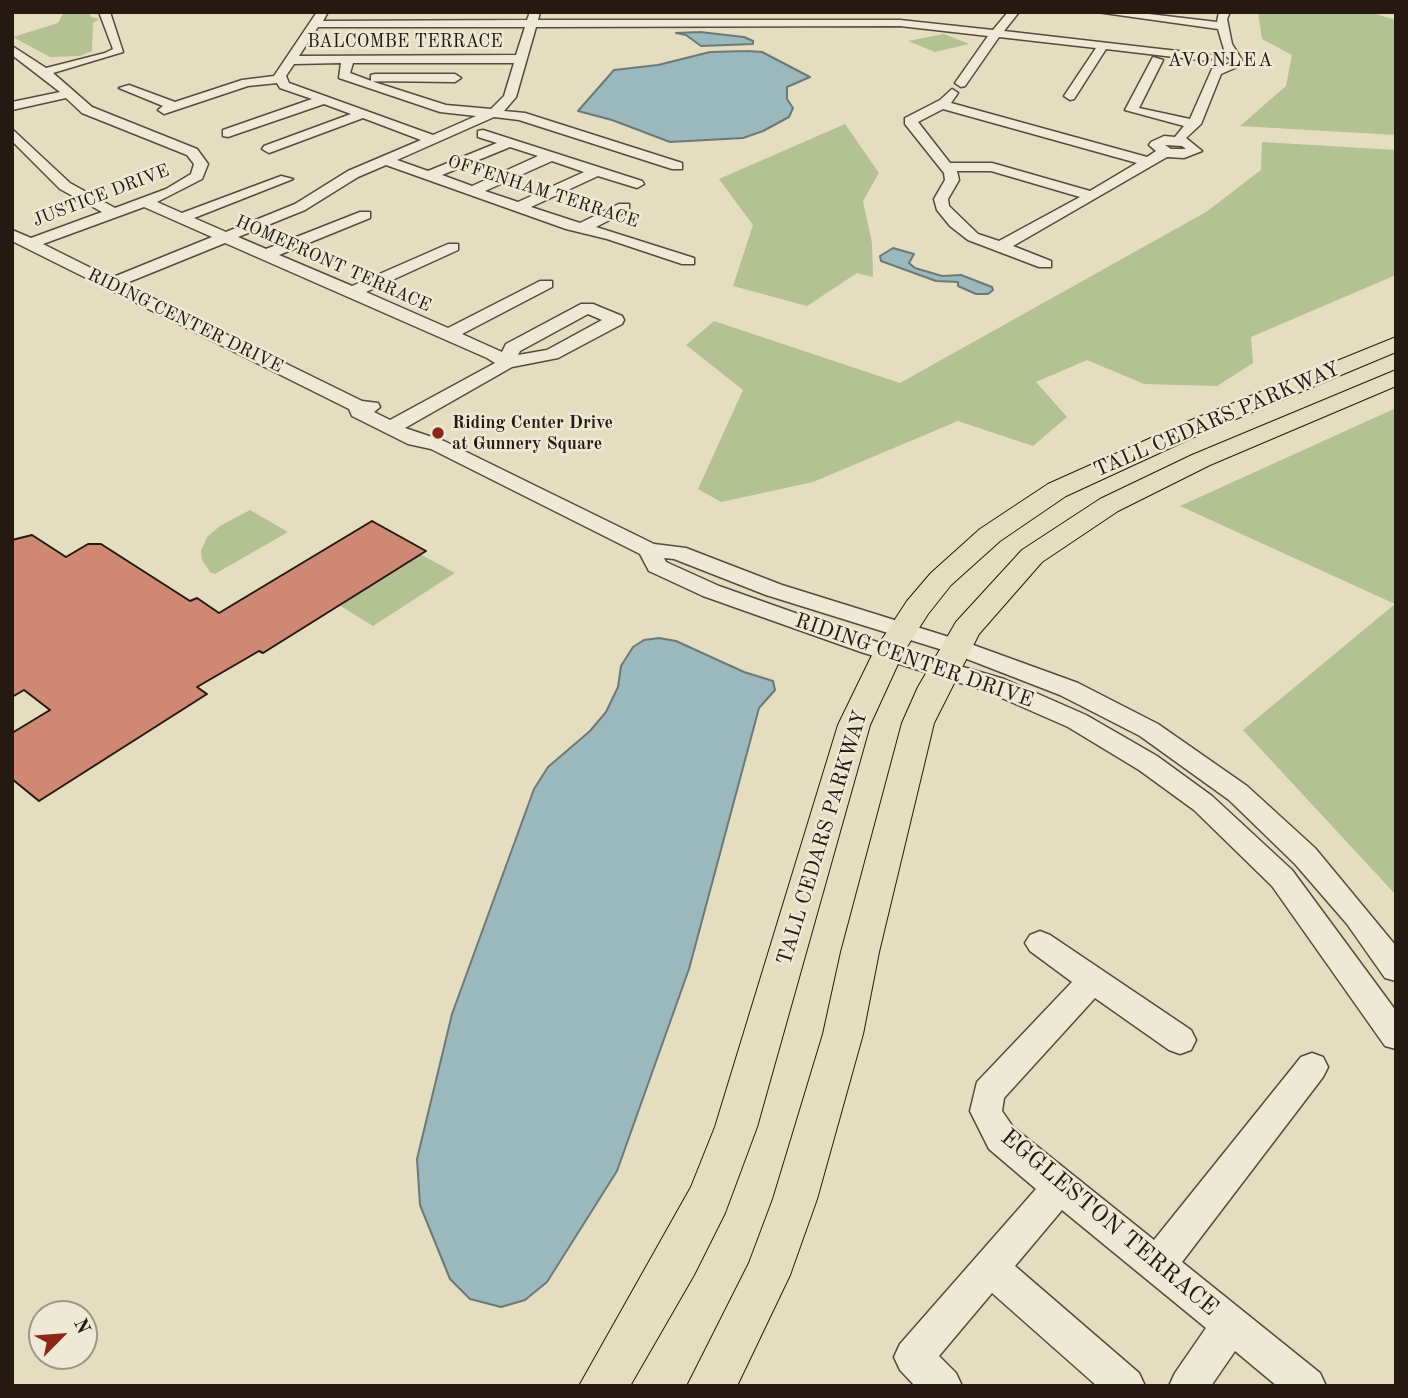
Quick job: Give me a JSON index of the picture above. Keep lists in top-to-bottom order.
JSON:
{
  "streets": {
    "main road": ["TALL CEDARS PARKWAY"],
    "street": [
      "BALCOMBE TERRACE",
      "OFFENHAM TERRACE",
      "JUSTICE DRIVE",
      "HOMEFRONT TERRACE",
      "RIDING CENTER DRIVE",
      "EGGLESTON TERRACE"
    ]
  },
  "crossings": [
    ["JUSTICE DRIVE", "HOMEFRONT TERRACE"],
    ["JUSTICE DRIVE", "RIDING CENTER DRIVE"],
    ["RIDING CENTER DRIVE", "TALL CEDARS PARKWAY"]
  ],
  "districts": ["AVONLEA"],
  "places": ["Riding Center Drive at Gunnery Square"],
  "north": "top right"
}
